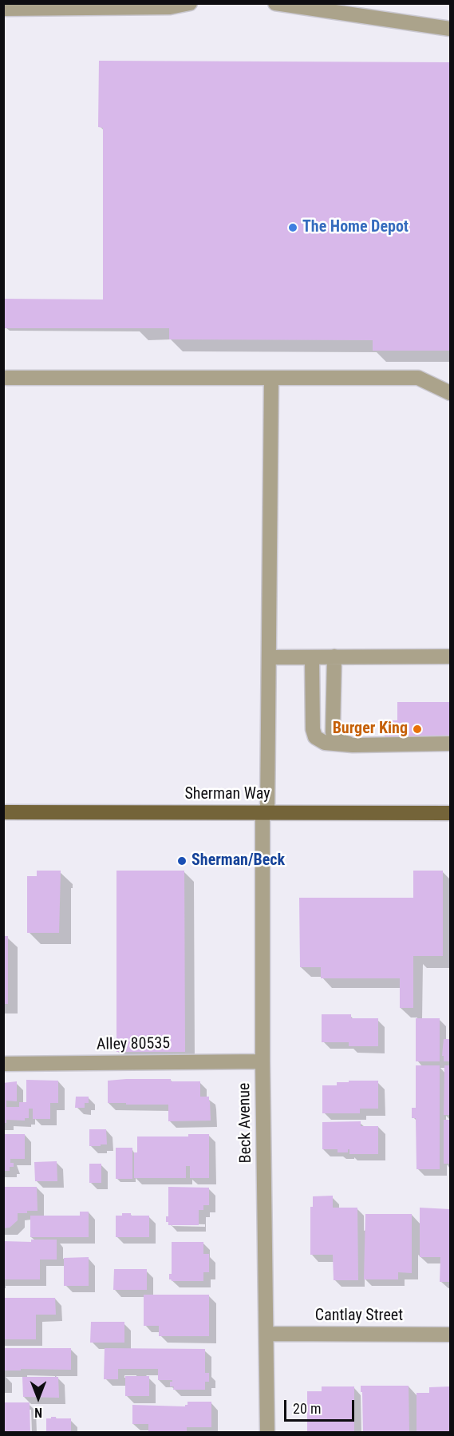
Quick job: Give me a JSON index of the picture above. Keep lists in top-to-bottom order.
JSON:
{
  "streets": {
    "main road": ["Sherman Way"],
    "street": ["Alley 80535", "Beck Avenue", "Cantlay Street"]
  },
  "crossings": [
    ["Sherman Way", "Beck Avenue"],
    ["Alley 80535", "Beck Avenue"],
    ["Beck Avenue", "Cantlay Street"]
  ],
  "places": ["The Home Depot", "Burger King", "Sherman/Beck"],
  "scale_bar": "20 m",
  "north": "bottom"
}
